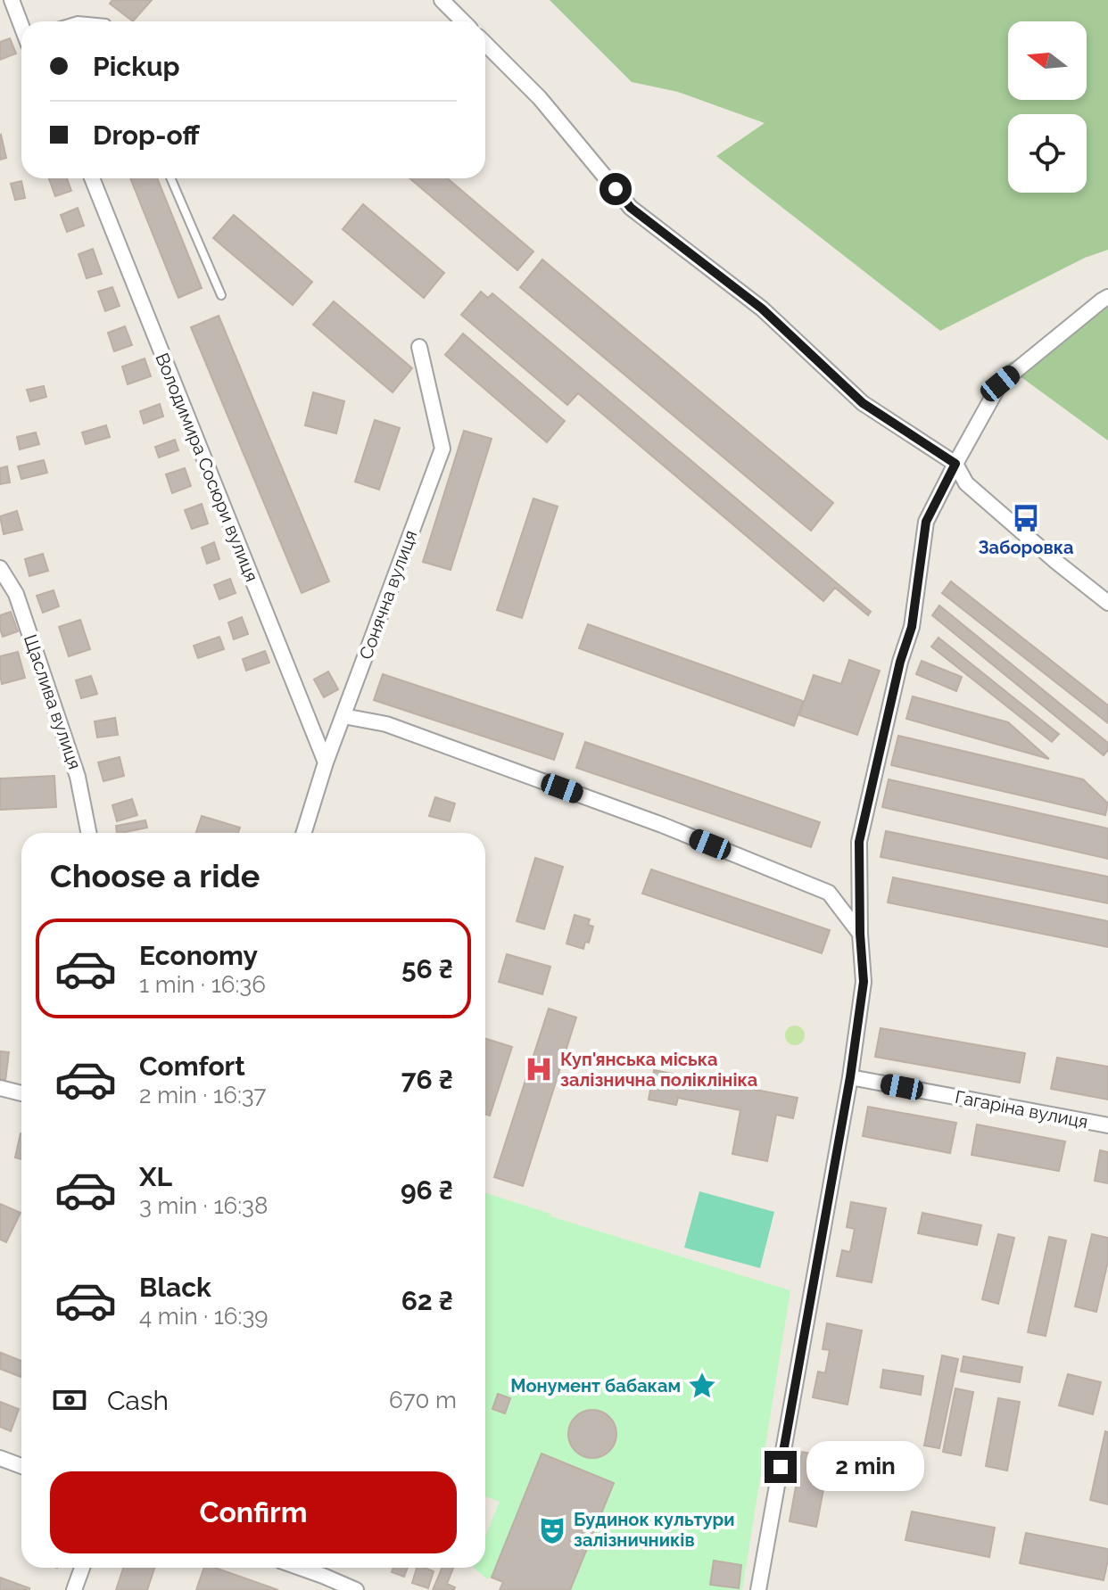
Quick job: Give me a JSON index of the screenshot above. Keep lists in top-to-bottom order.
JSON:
{
  "streets": {
    "street": [
      "Володимира Сосюри вулиця",
      "Сонячна вулиця",
      "Щаслива вулиця",
      "Гагаріна вулиця"
    ]
  },
  "crossings": [
    ["Володимира Сосюри вулиця", "Сонячна вулиця"]
  ],
  "places": {
    "bus stop": ["Заборовка"],
    "hospital": ["Куп'янська міська залізнична поліклініка"],
    "place": ["Монумент бабакам"],
    "theatre": ["Будинок культури залізничників"]
  },
  "north": "left",
  "page": {
    "banner": ["Pickup", "Drop-off"],
    "heading": "Choose a ride",
    "list": [
      {
        "name": "Economy",
        "note": "1 min · 16:36",
        "value": "56 ₴"
      },
      {
        "name": "Comfort",
        "note": "2 min · 16:37",
        "value": "76 ₴"
      },
      {
        "name": "XL",
        "note": "3 min · 16:38",
        "value": "96 ₴"
      },
      {
        "name": "Black",
        "note": "4 min · 16:39",
        "value": "62 ₴"
      }
    ],
    "pay": ["Cash", "670 m"],
    "bubble": "2 min",
    "buttons": "Confirm"
  }
}
